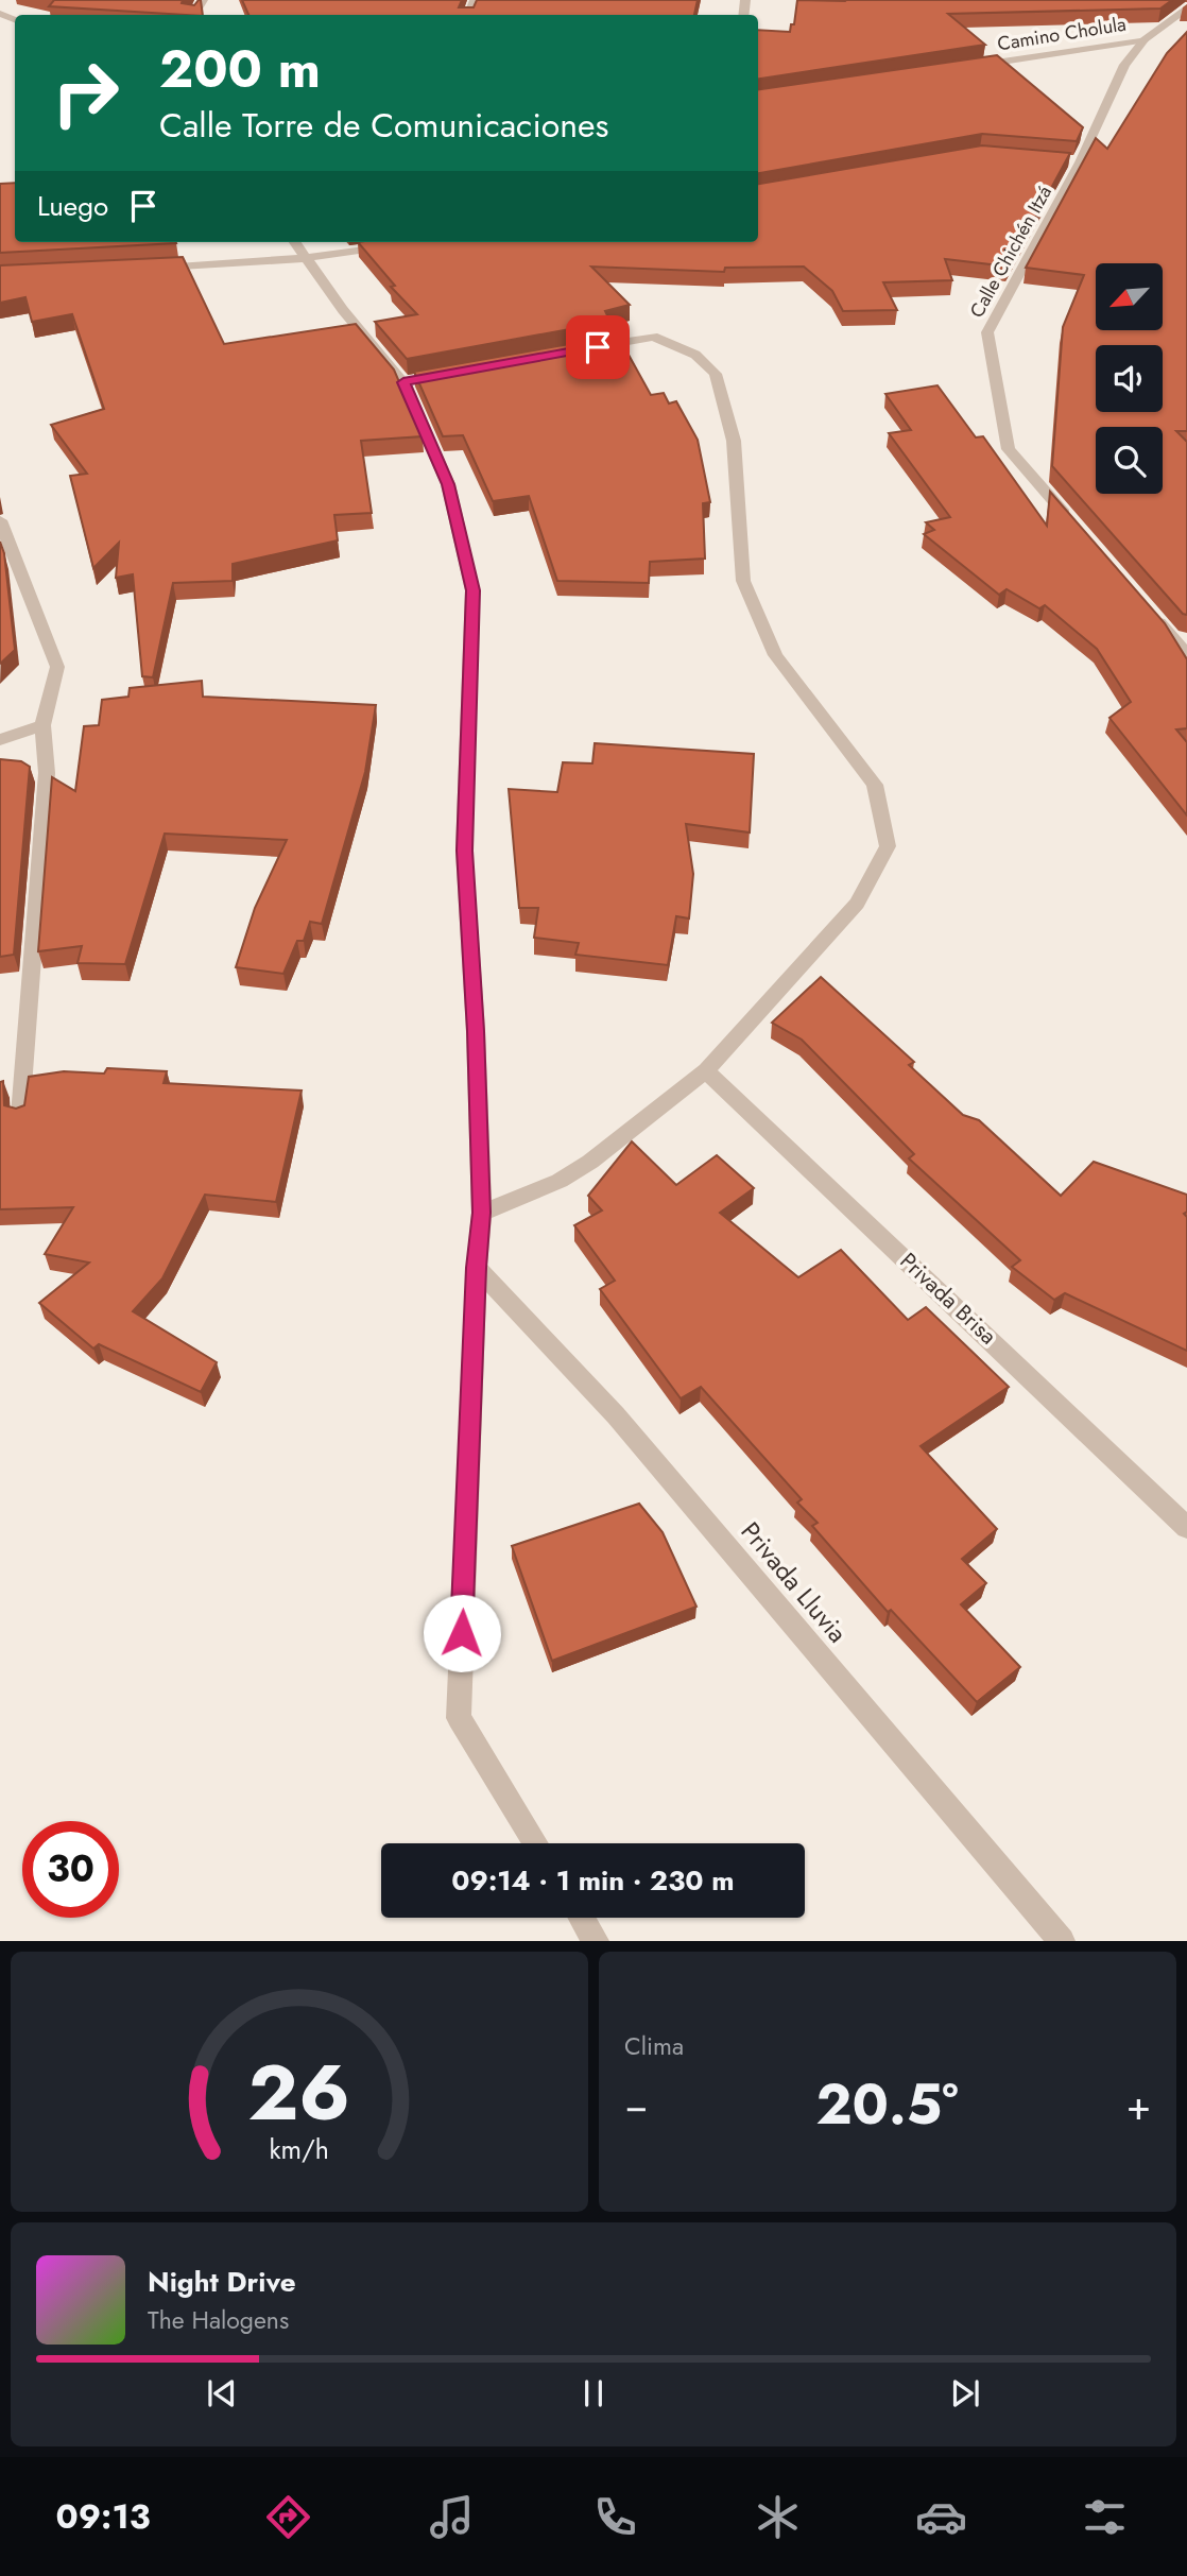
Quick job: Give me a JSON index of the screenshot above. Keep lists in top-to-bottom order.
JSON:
{
  "streets": {
    "street": [
      "Camino Cholula",
      "Calle Chichén Itzá",
      "Privada Brisa",
      "Privada Lluvia"
    ]
  },
  "crossings": [
    ["Camino Cholula", "Calle Chichén Itzá"]
  ],
  "north": "bottom left",
  "page": {
    "turn": ["200 m", "Calle Torre de Comunicaciones"],
    "then": "Luego",
    "limit": "30",
    "trip": "09:14 · 1 min · 230 m",
    "tile": "Clima",
    "heat": ["−", "20.5°", "+"],
    "song": ["Night Drive", "The Halogens"],
    "tabs": "09:13",
    "gauge": ["26", "km/h"]
  }
}
